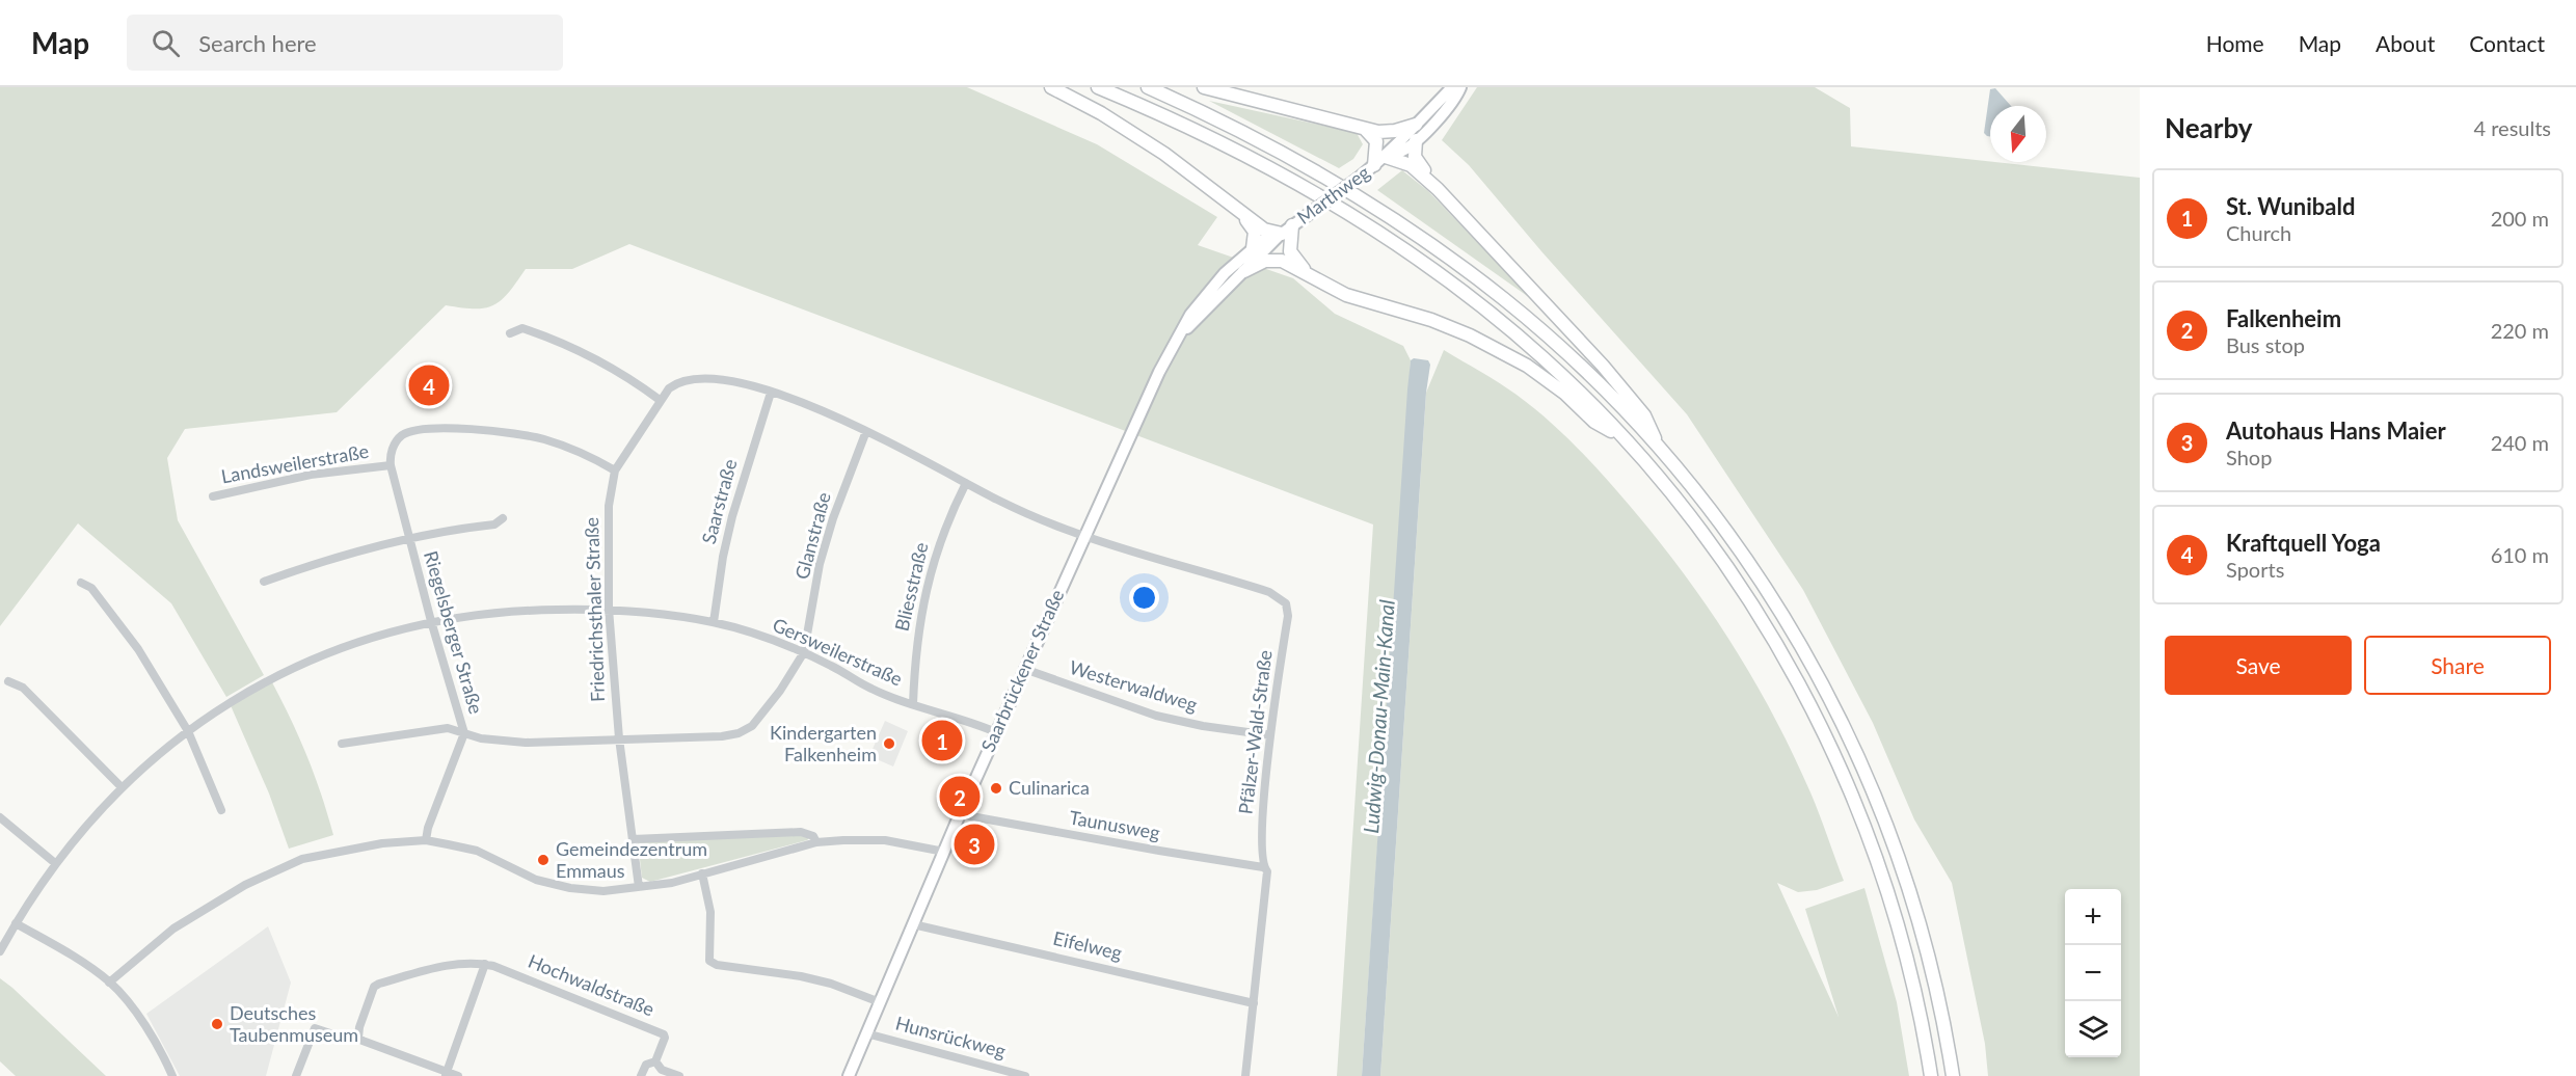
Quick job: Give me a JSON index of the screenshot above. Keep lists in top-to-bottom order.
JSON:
{
  "streets": {
    "main road": ["Marthweg", "Saarbrückener Straße"],
    "street": [
      "Landsweilerstraße",
      "Saarstraße",
      "Glanstraße",
      "Bliesstraße",
      "Friedrichsthaler Straße",
      "Riegelsberger Straße",
      "Gersweilerstraße",
      "Westerwaldweg",
      "Pfälzer-Wald-Straße",
      "Taunusweg",
      "Eifelweg",
      "Hochwaldstraße",
      "Hunsrückweg"
    ]
  },
  "crossings": [
    ["Marthweg", "Saarbrückener Straße"],
    ["Landsweilerstraße", "Friedrichsthaler Straße"],
    ["Landsweilerstraße", "Riegelsberger Straße"],
    ["Saarstraße", "Friedrichsthaler Straße"],
    ["Saarstraße", "Gersweilerstraße"],
    ["Glanstraße", "Friedrichsthaler Straße"],
    ["Glanstraße", "Gersweilerstraße"],
    ["Bliesstraße", "Friedrichsthaler Straße"],
    ["Bliesstraße", "Gersweilerstraße"],
    ["Friedrichsthaler Straße", "Gersweilerstraße"],
    ["Friedrichsthaler Straße", "Saarbrückener Straße"],
    ["Friedrichsthaler Straße", "Pfälzer-Wald-Straße"],
    ["Riegelsberger Straße", "Gersweilerstraße"],
    ["Gersweilerstraße", "Saarbrückener Straße"],
    ["Saarbrückener Straße", "Westerwaldweg"],
    ["Saarbrückener Straße", "Pfälzer-Wald-Straße"],
    ["Saarbrückener Straße", "Taunusweg"],
    ["Saarbrückener Straße", "Eifelweg"],
    ["Saarbrückener Straße", "Hunsrückweg"],
    ["Westerwaldweg", "Pfälzer-Wald-Straße"],
    ["Pfälzer-Wald-Straße", "Taunusweg"],
    ["Pfälzer-Wald-Straße", "Eifelweg"]
  ],
  "water": ["Ludwig-Donau-Main-Kanal"],
  "places": [
    "Kindergarten Falkenheim",
    "Culinarica",
    "Gemeindezentrum Emmaus",
    "Deutsches Taubenmuseum"
  ],
  "north": "bottom",
  "page": {
    "header": "Map",
    "search": "Search here",
    "nav": [
      "Home",
      "Map",
      "About",
      "Contact"
    ],
    "heading": ["Nearby", "4 results"],
    "list": [
      {
        "mark": "1",
        "name": "St. Wunibald",
        "note": "Church",
        "value": "200 m"
      },
      {
        "mark": "2",
        "name": "Falkenheim",
        "note": "Bus stop",
        "value": "220 m"
      },
      {
        "mark": "3",
        "name": "Autohaus Hans Maier",
        "note": "Shop",
        "value": "240 m"
      },
      {
        "mark": "4",
        "name": "Kraftquell Yoga",
        "note": "Sports",
        "value": "610 m"
      }
    ],
    "pins": [
      "4",
      "1",
      "2",
      "3"
    ],
    "buttons": ["Save", "Share"],
    "map_buttons": ["+", "−"]
  }
}
